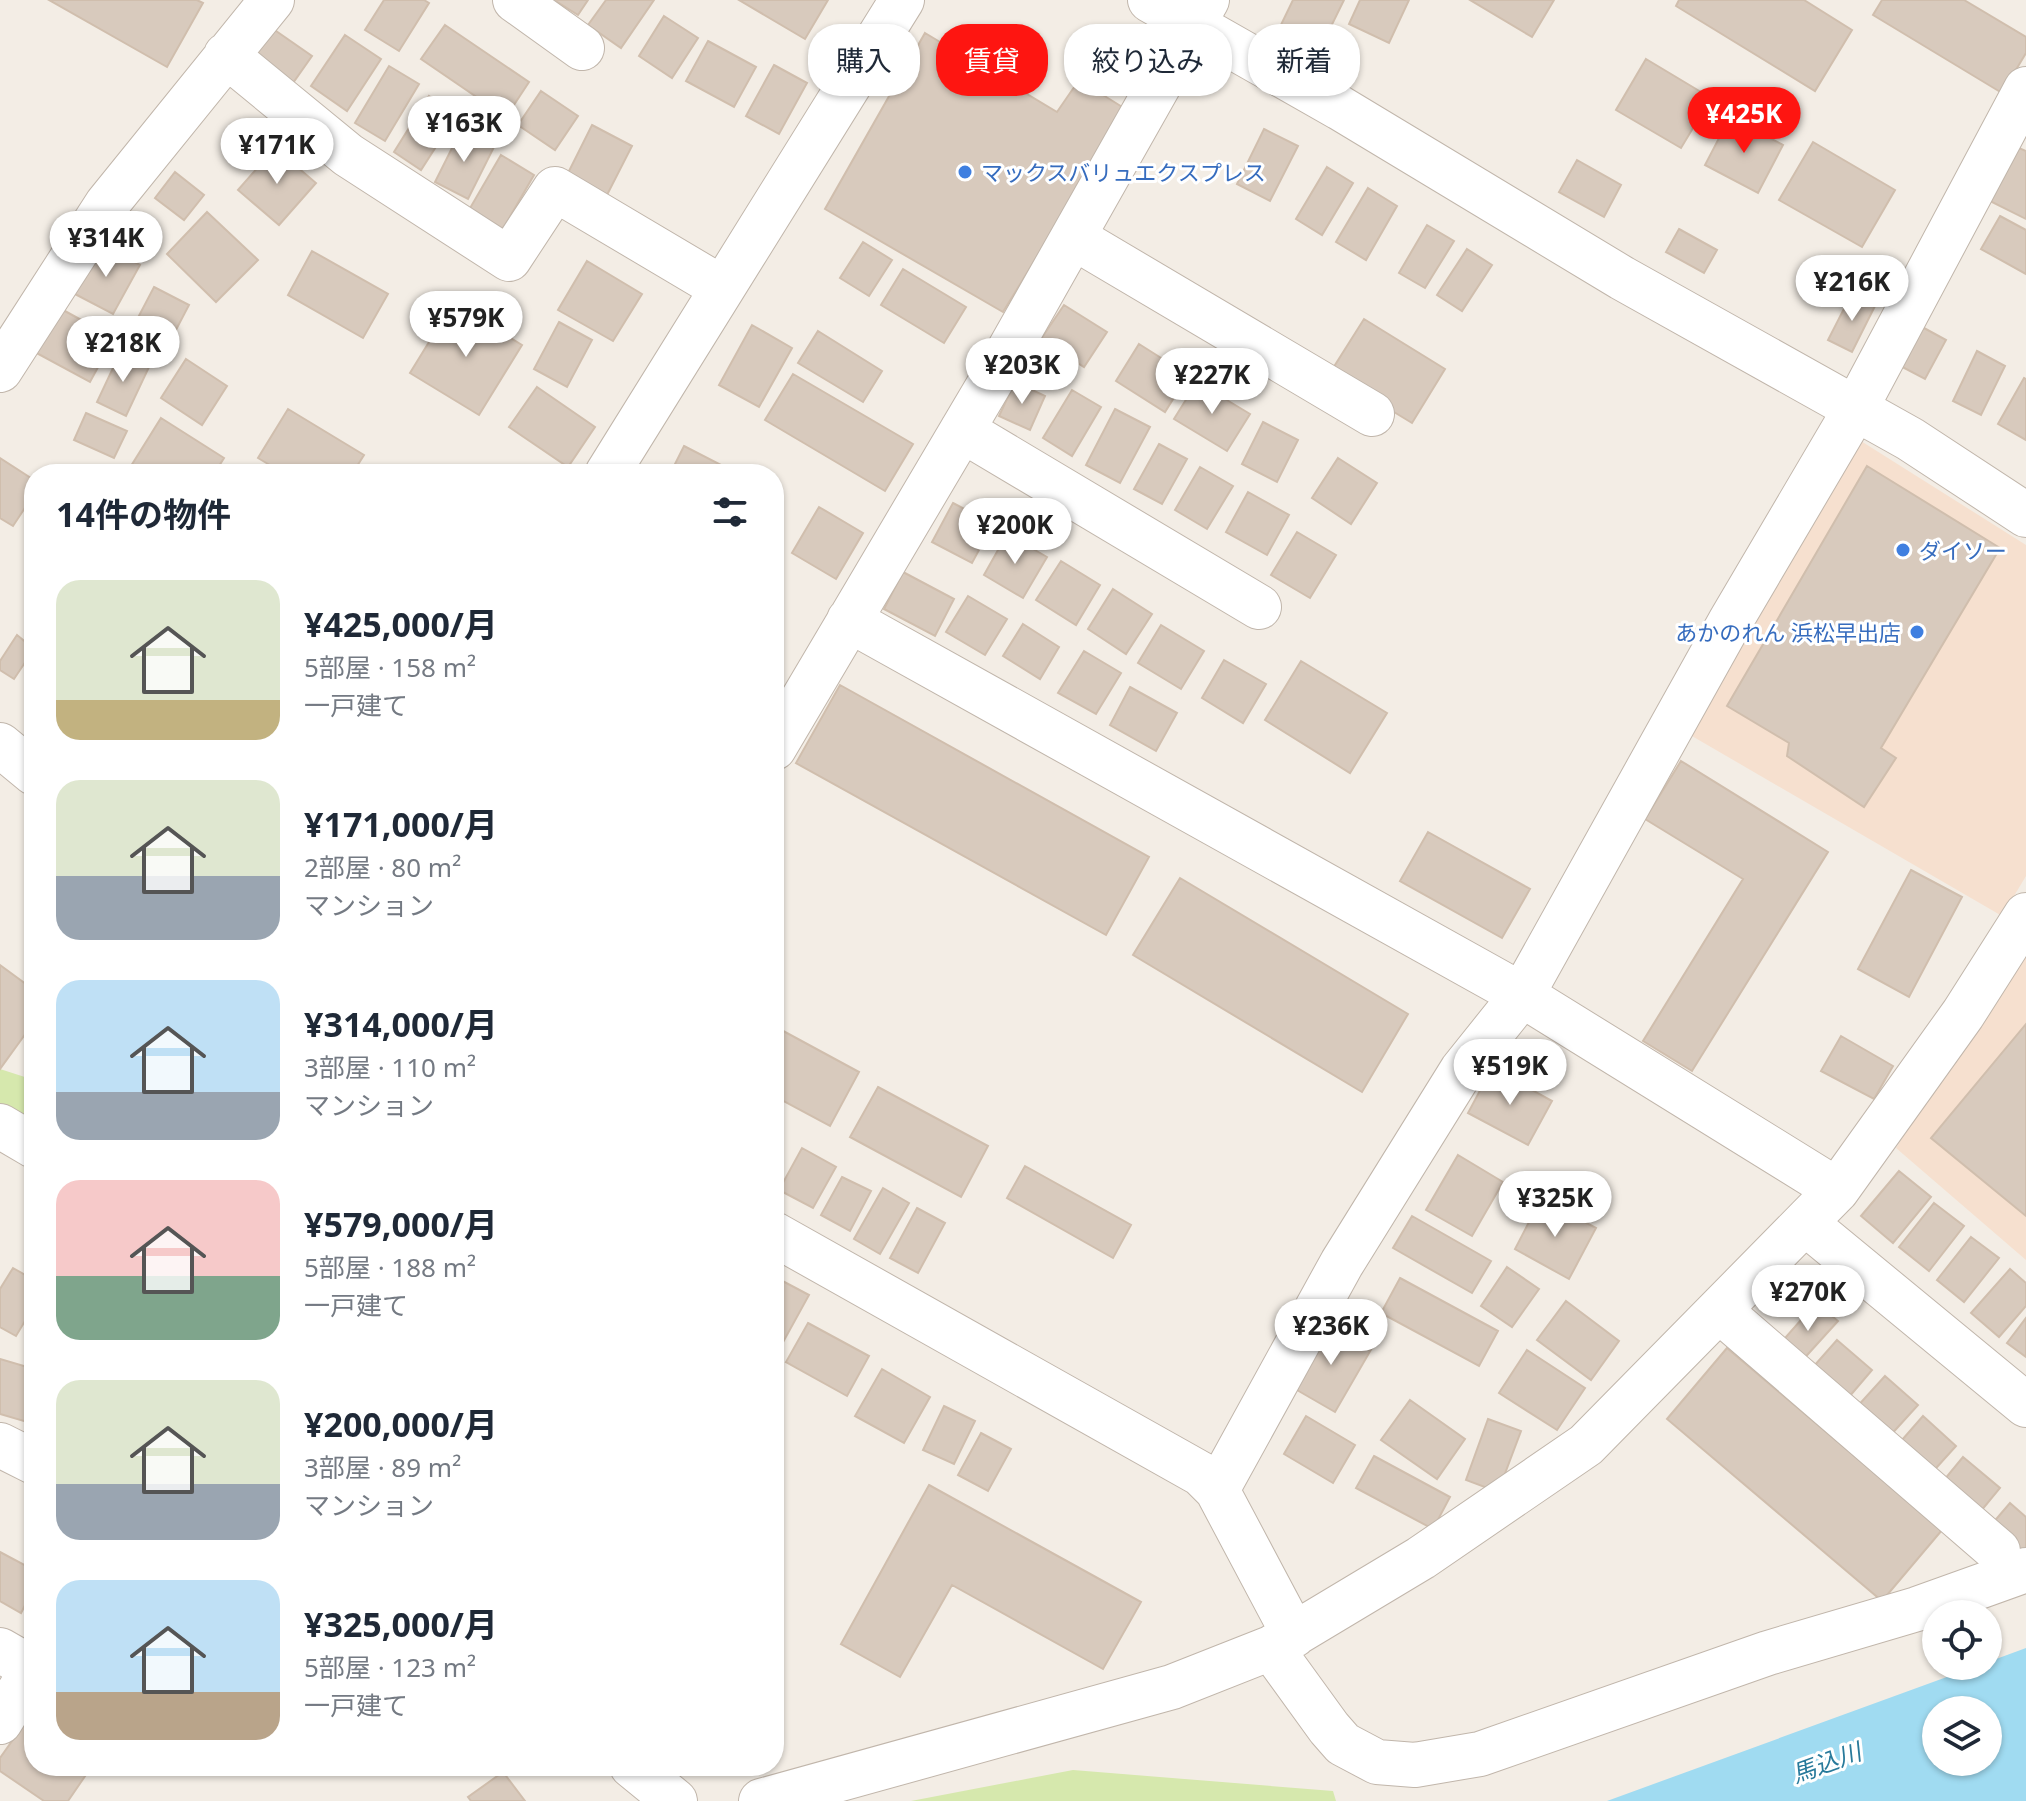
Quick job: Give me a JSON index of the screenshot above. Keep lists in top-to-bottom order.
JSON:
{
  "water": ["馬込川"],
  "places": ["マックスバリュエクスプレス", "ダイソー", "あかのれん 浜松早出店"],
  "page": {
    "chip": [
      "購入",
      "賃貸",
      "絞り込み",
      "新着"
    ],
    "price": [
      "¥425K",
      "¥163K",
      "¥171K",
      "¥314K",
      "¥216K",
      "¥579K",
      "¥218K",
      "¥203K",
      "¥227K",
      "¥200K",
      "¥519K",
      "¥325K",
      "¥270K",
      "¥236K"
    ],
    "heading": "14件の物件",
    "list": [
      {
        "name": "¥425,000/月",
        "note": "5部屋 · 158 m² · 一戸建て"
      },
      {
        "name": "¥171,000/月",
        "note": "2部屋 · 80 m² · マンション"
      },
      {
        "name": "¥314,000/月",
        "note": "3部屋 · 110 m² · マンション"
      },
      {
        "name": "¥579,000/月",
        "note": "5部屋 · 188 m² · 一戸建て"
      },
      {
        "name": "¥200,000/月",
        "note": "3部屋 · 89 m² · マンション"
      },
      {
        "name": "¥325,000/月",
        "note": "5部屋 · 123 m² · 一戸建て"
      }
    ]
  }
}
